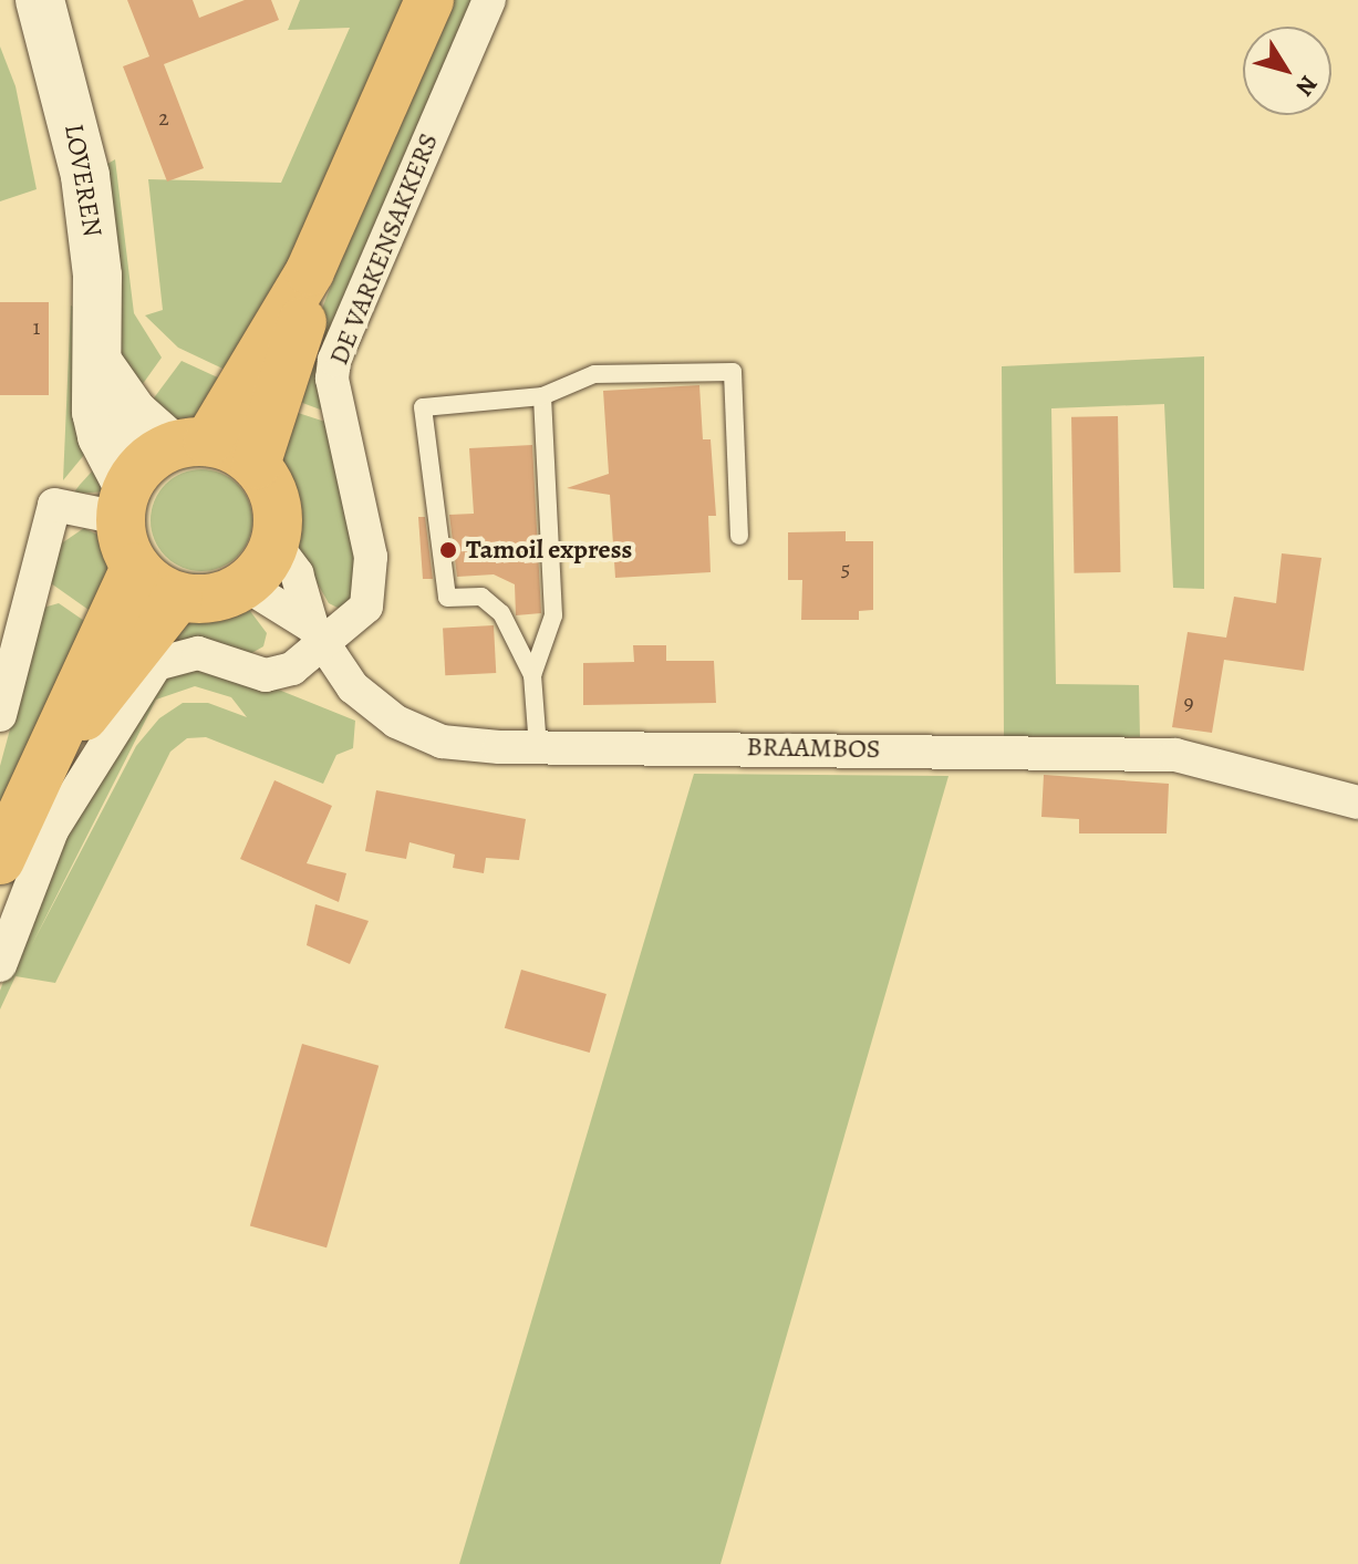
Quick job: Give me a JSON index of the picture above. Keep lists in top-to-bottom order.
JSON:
{
  "streets": {
    "street": ["LOVEREN", "DE VARKENSAKKERS", "BRAAMBOS"]
  },
  "crossings": [
    ["LOVEREN", "BRAAMBOS"],
    ["DE VARKENSAKKERS", "BRAAMBOS"]
  ],
  "places": ["Tamoil express"],
  "house_numbers": [
    "2",
    "1",
    "5",
    "9"
  ],
  "north": "bottom right"
}
